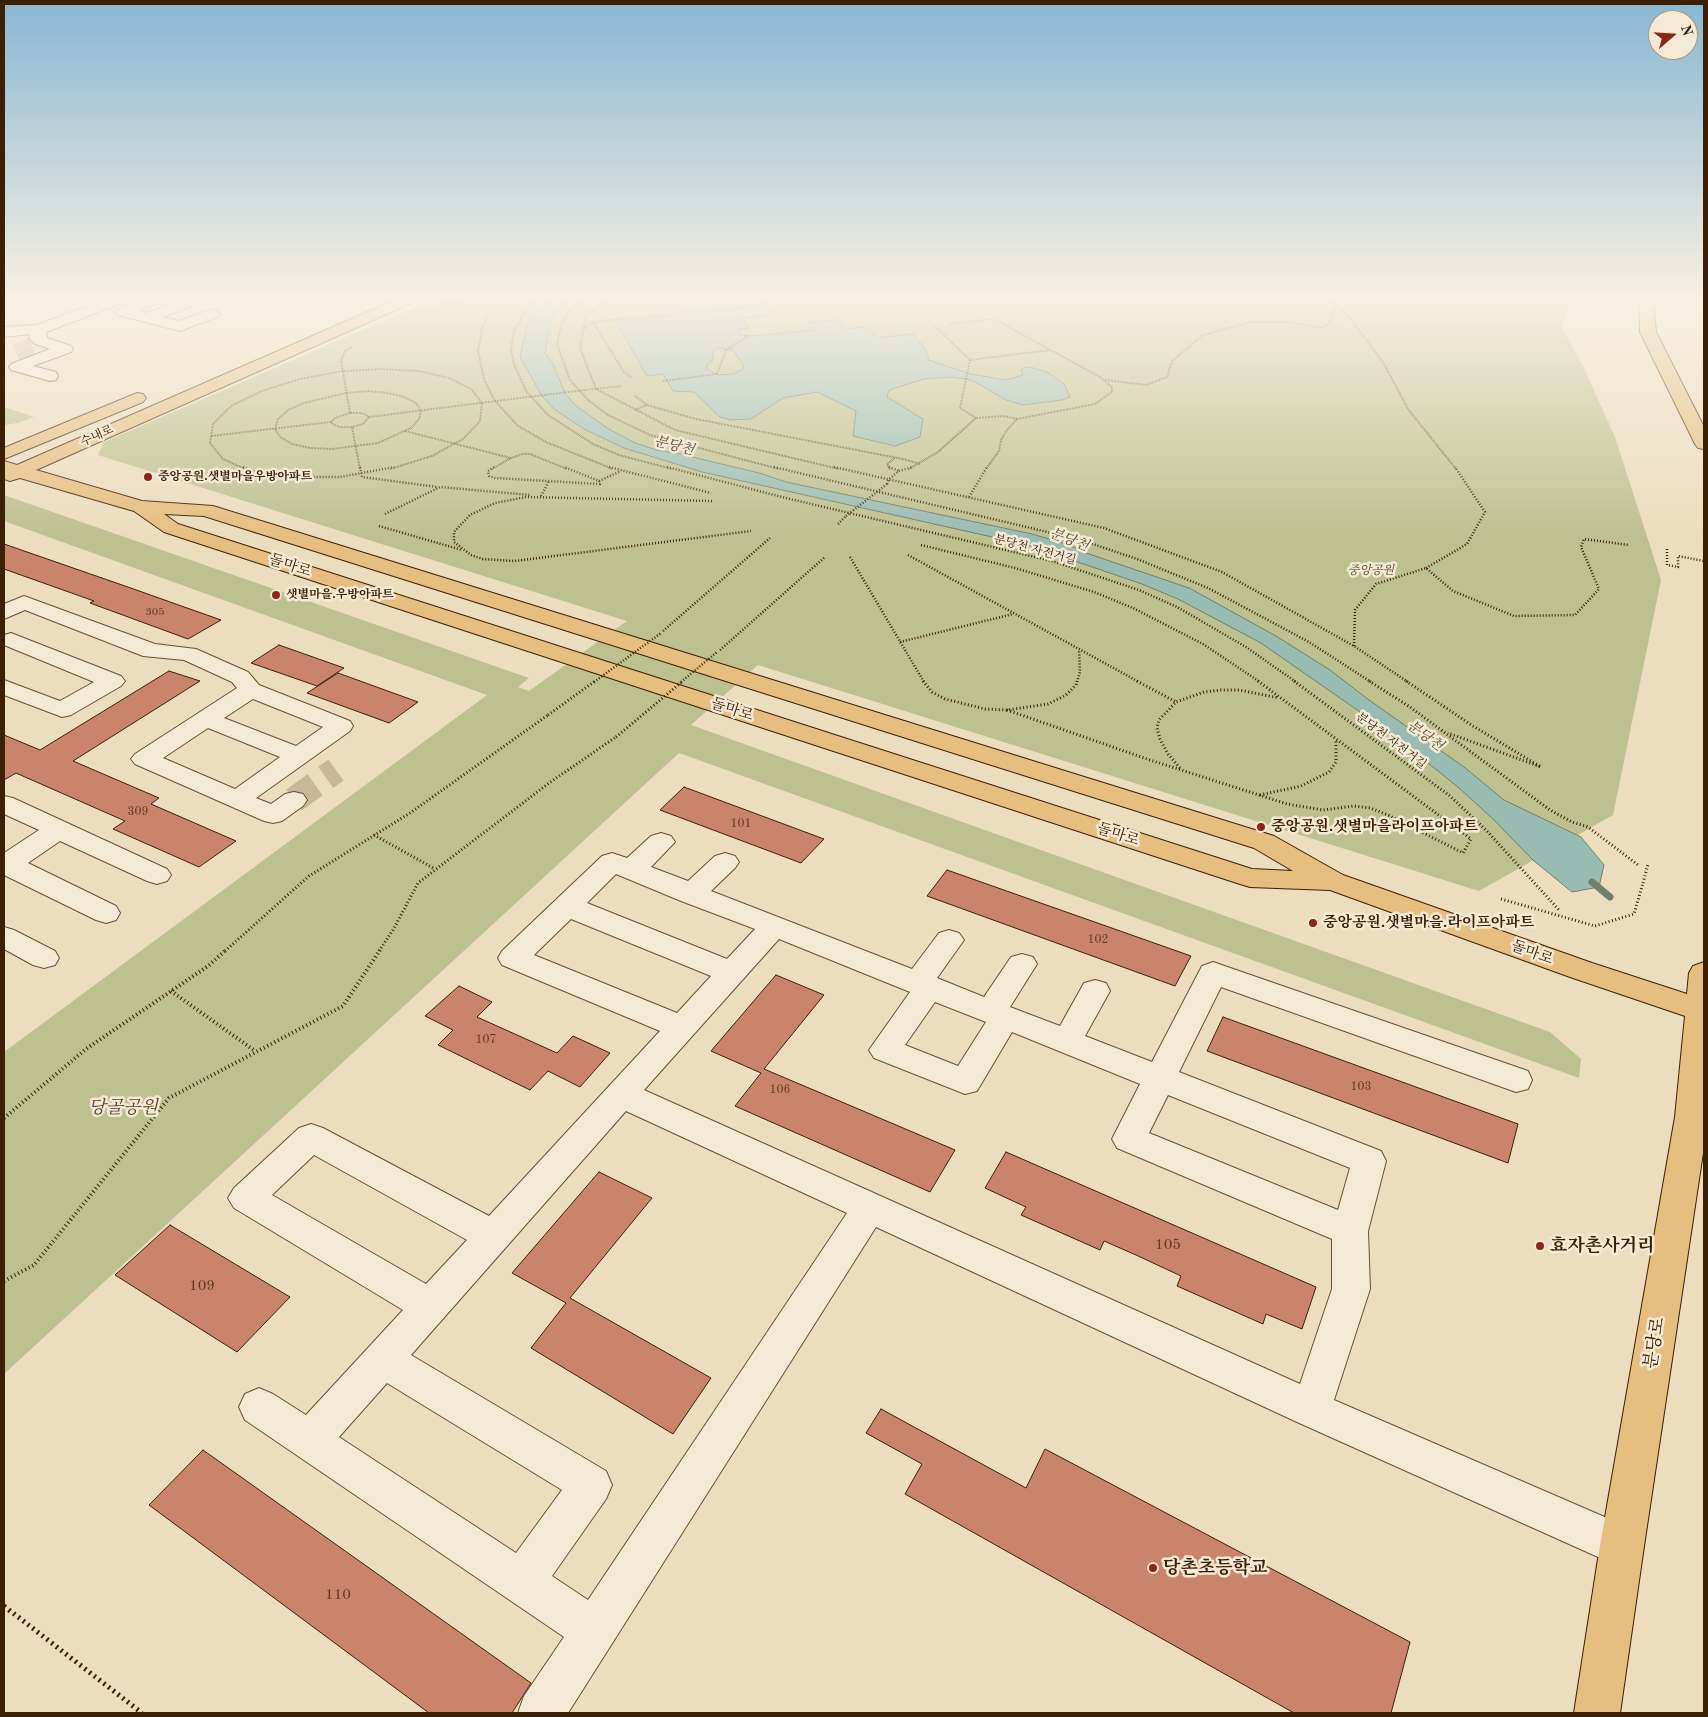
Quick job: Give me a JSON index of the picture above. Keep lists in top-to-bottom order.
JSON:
{
  "streets": {
    "main road": ["수내로", "돌마로", "분당로"],
    "path": ["분당천 자전거길"]
  },
  "crossings": [
    ["수내로", "돌마로"],
    ["돌마로", "분당로"]
  ],
  "water": ["분당천"],
  "parks": ["중앙공원", "당골공원"],
  "places": [
    "중앙공원.샛별마을우방아파트",
    "샛별마을.우방아파트",
    "중앙공원.샛별마을라이프아파트",
    "중앙공원.샛별마을.라이프아파트",
    "효자촌사거리",
    "당촌초등학교"
  ],
  "house_numbers": [
    "305",
    "309",
    "101",
    "102",
    "107",
    "103",
    "106",
    "105",
    "109",
    "110"
  ],
  "north": "right"
}
